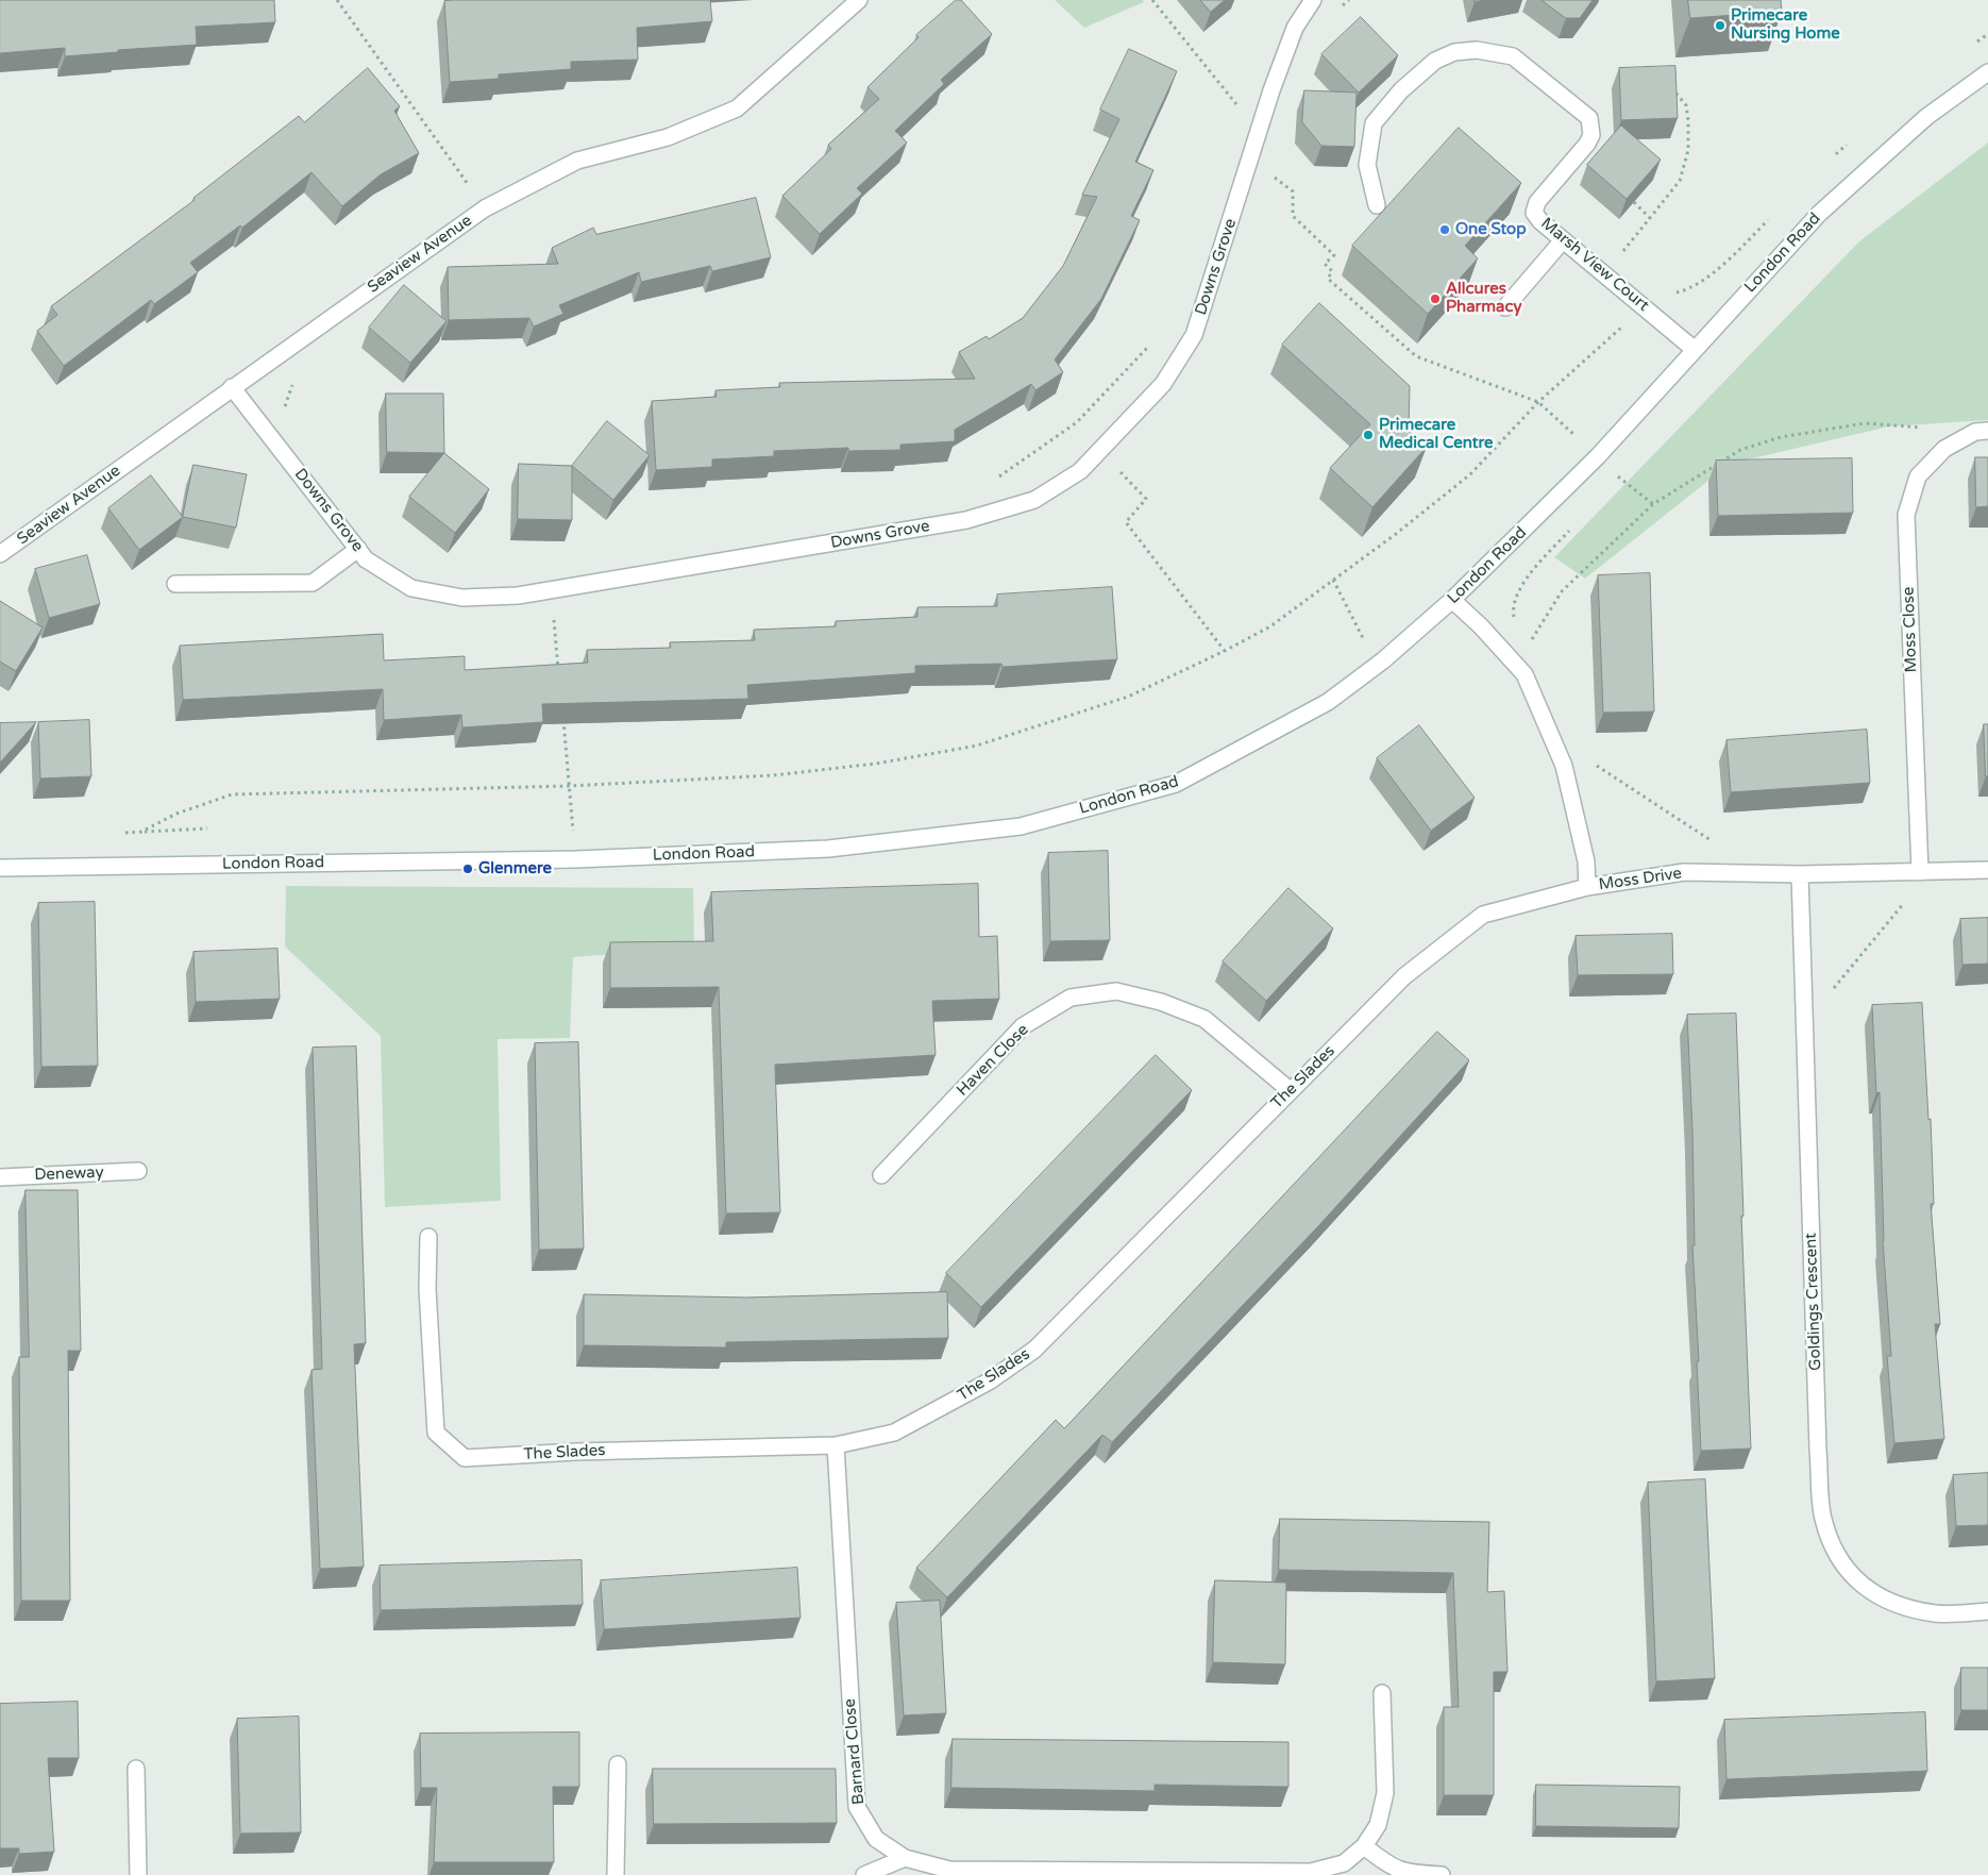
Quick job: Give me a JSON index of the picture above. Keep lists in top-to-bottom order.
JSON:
{
  "streets": {
    "street": [
      "London Road",
      "Seaview Avenue",
      "Marsh View Court",
      "Downs Grove",
      "Moss Close",
      "Moss Drive",
      "Haven Close",
      "The Slades",
      "Deneway",
      "Goldings Crescent",
      "Barnard Close"
    ]
  },
  "crossings": [
    ["London Road", "Marsh View Court"],
    ["London Road", "Moss Drive"],
    ["Seaview Avenue", "Downs Grove"],
    ["Moss Close", "Moss Drive"],
    ["Moss Drive", "The Slades"],
    ["Moss Drive", "Goldings Crescent"],
    ["Haven Close", "The Slades"],
    ["The Slades", "Barnard Close"]
  ],
  "places": [
    "Primecare Nursing Home",
    "One Stop",
    "Allcures Pharmacy",
    "Primecare Medical Centre",
    "Glenmere"
  ]
}
